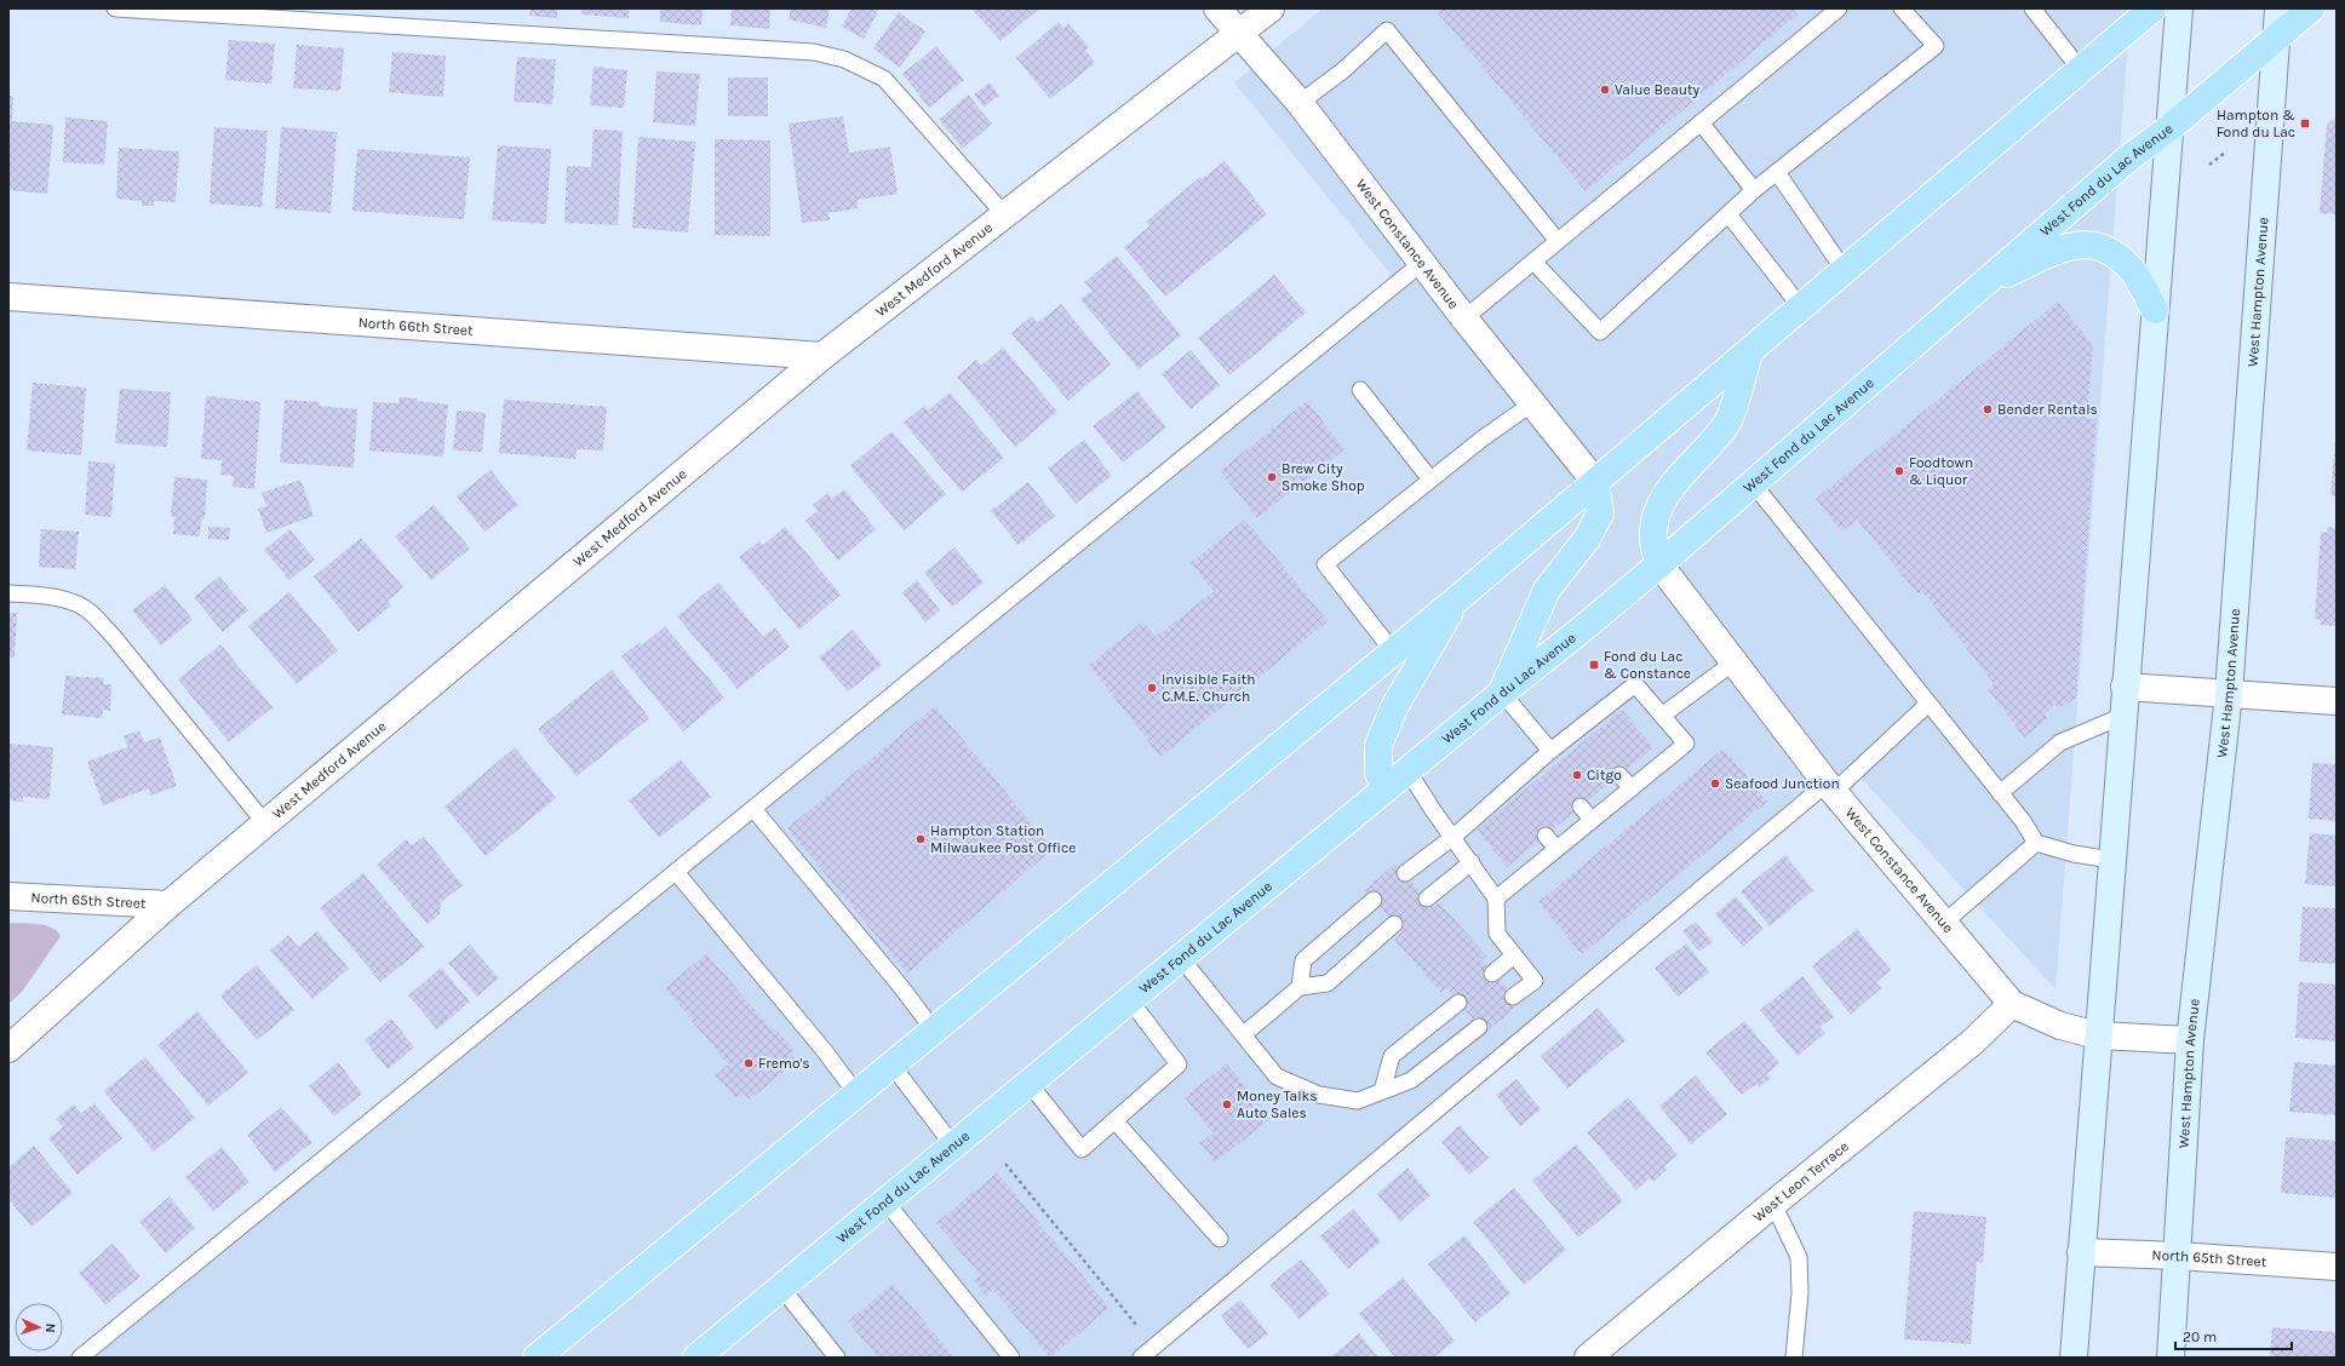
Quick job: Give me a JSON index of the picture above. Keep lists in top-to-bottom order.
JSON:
{
  "streets": {
    "main road": ["West Fond du Lac Avenue", "West Hampton Avenue"],
    "street": [
      "West Constance Avenue",
      "West Medford Avenue",
      "North 66th Street",
      "North 65th Street",
      "West Leon Terrace"
    ]
  },
  "crossings": [
    ["West Fond du Lac Avenue", "West Constance Avenue"],
    ["West Fond du Lac Avenue", "West Hampton Avenue"],
    ["West Constance Avenue", "West Medford Avenue"],
    ["West Constance Avenue", "West Hampton Avenue"],
    ["West Constance Avenue", "West Leon Terrace"],
    ["West Medford Avenue", "North 66th Street"],
    ["West Medford Avenue", "North 65th Street"],
    ["West Hampton Avenue", "North 65th Street"]
  ],
  "places": {
    "other": [
      "Value Beauty",
      "Bender Rentals",
      "Foodtown & Liquor",
      "Brew City Smoke Shop",
      "Invisible Faith C.M.E. Church",
      "Citgo",
      "Seafood Junction",
      "Hampton Station Milwaukee Post Office",
      "Fremo's",
      "Money Talks Auto Sales"
    ],
    "transit": ["Hampton & Fond du Lac", "Fond du Lac & Constance"]
  },
  "scale_bar": "20 m",
  "north": "right"
}
